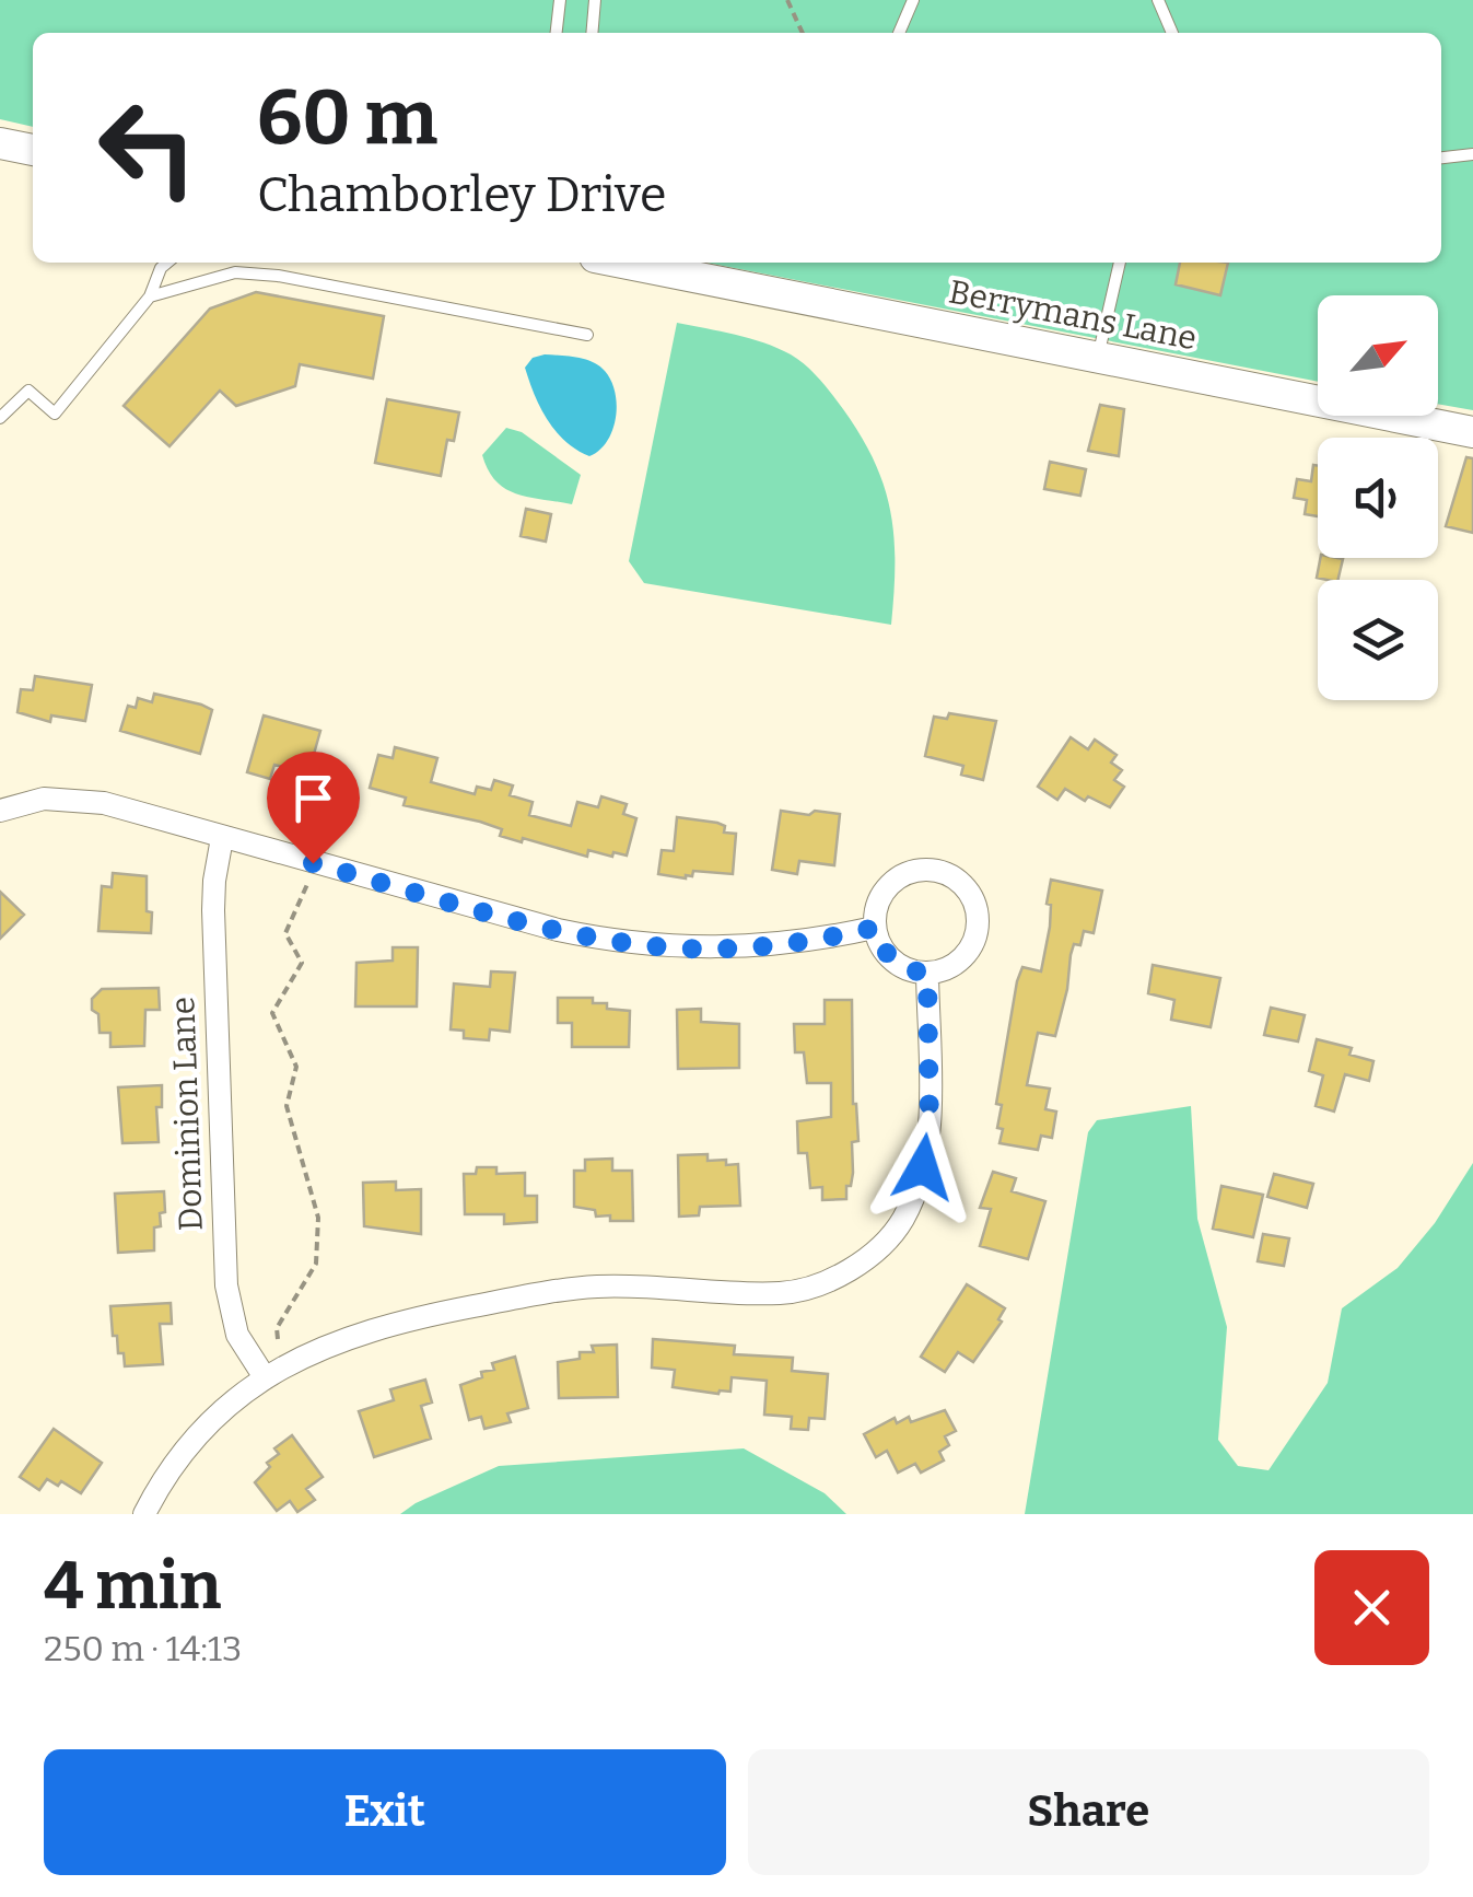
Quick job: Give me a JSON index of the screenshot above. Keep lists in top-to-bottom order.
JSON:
{
  "streets": {
    "street": ["Berrymans Lane", "Dominion Lane"]
  },
  "north": "top right",
  "page": {
    "turn": ["60 m", "Chamborley Drive"],
    "heading": ["4 min", "250 m · 14:13"],
    "buttons": ["Exit", "Share"]
  }
}
